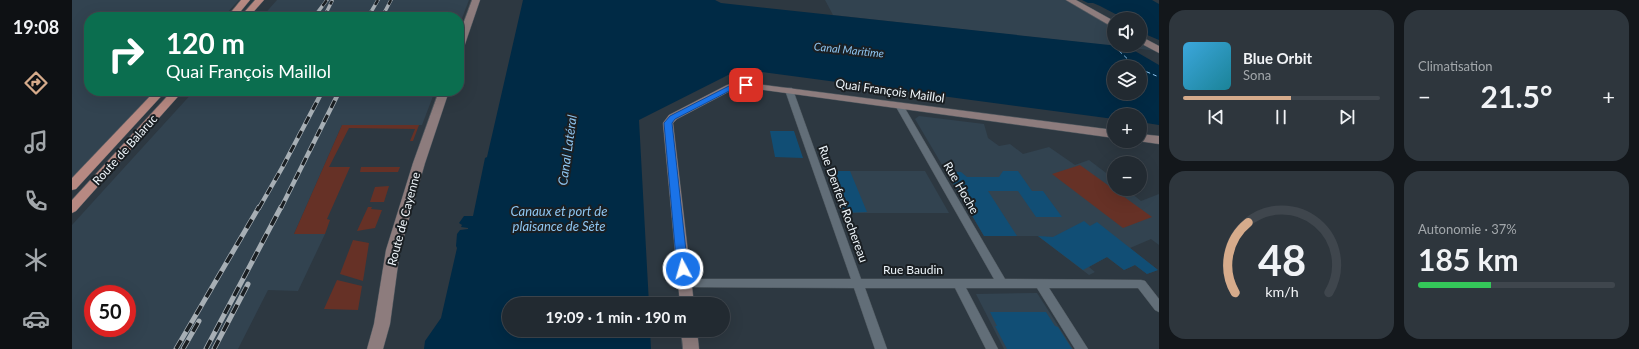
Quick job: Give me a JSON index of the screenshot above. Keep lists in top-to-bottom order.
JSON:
{
  "streets": {
    "main road": ["Quai François Maillol", "Route de Balaruc", "Route de Cayenne"],
    "street": ["Rue Hoche", "Rue Denfert Rochereau", "Rue Baudin"]
  },
  "crossings": [
    ["Quai François Maillol", "Rue Hoche"],
    ["Quai François Maillol", "Rue Denfert Rochereau"],
    ["Quai François Maillol", "Rue Baudin"],
    ["Rue Hoche", "Rue Baudin"],
    ["Rue Denfert Rochereau", "Rue Baudin"]
  ],
  "water": ["Canal Maritime", "Canal Latéral", "Canaux et port de plaisance de Sète"],
  "page": {
    "tabs": "19:08",
    "tile": [
      "Climatisation",
      ["Autonomie · 37%", "185 km"]
    ],
    "map_buttons": ["+", "−"],
    "turn": ["120 m", "Quai François Maillol"],
    "song": ["Blue Orbit", "Sona"],
    "heat": ["−", "21.5°", "+"],
    "limit": "50",
    "trip": "19:09 · 1 min · 190 m",
    "gauge": ["48", "km/h"]
  }
}
